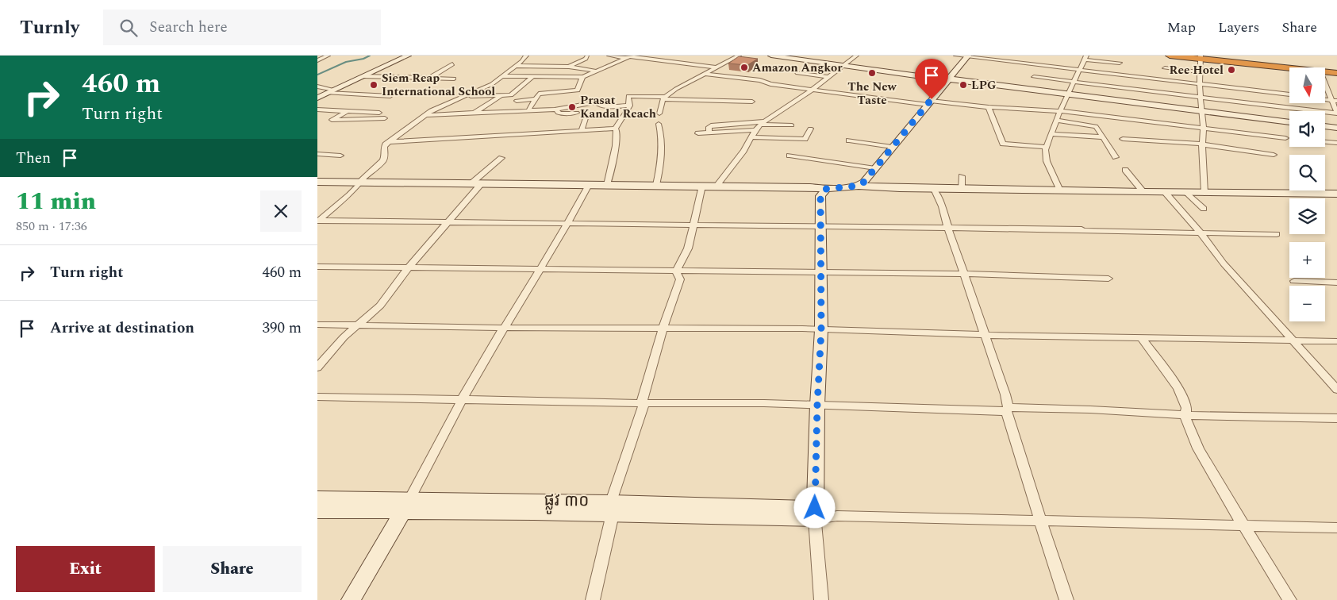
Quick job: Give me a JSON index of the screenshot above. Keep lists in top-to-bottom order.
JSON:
{
  "streets": {
    "street": ["ផ្លូវ ៣០"]
  },
  "places": [
    "Amazon Angkor",
    "Ree Hotel",
    "The New Taste",
    "Siem Reap International School",
    "LPG",
    "Prasat Kandal Reach"
  ],
  "north": "bottom",
  "page": {
    "header": "Turnly",
    "search": "Search here",
    "nav": ["Map", "Layers", "Share"],
    "turn": ["460 m", "Turn right"],
    "map_buttons": ["+", "−"],
    "then": "Then",
    "heading": ["11 min", "850 m · 17:36"],
    "list": [
      {
        "name": "Turn right",
        "value": "460 m"
      },
      {
        "name": "Arrive at destination",
        "value": "390 m"
      }
    ],
    "buttons": ["Exit", "Share"]
  }
}
